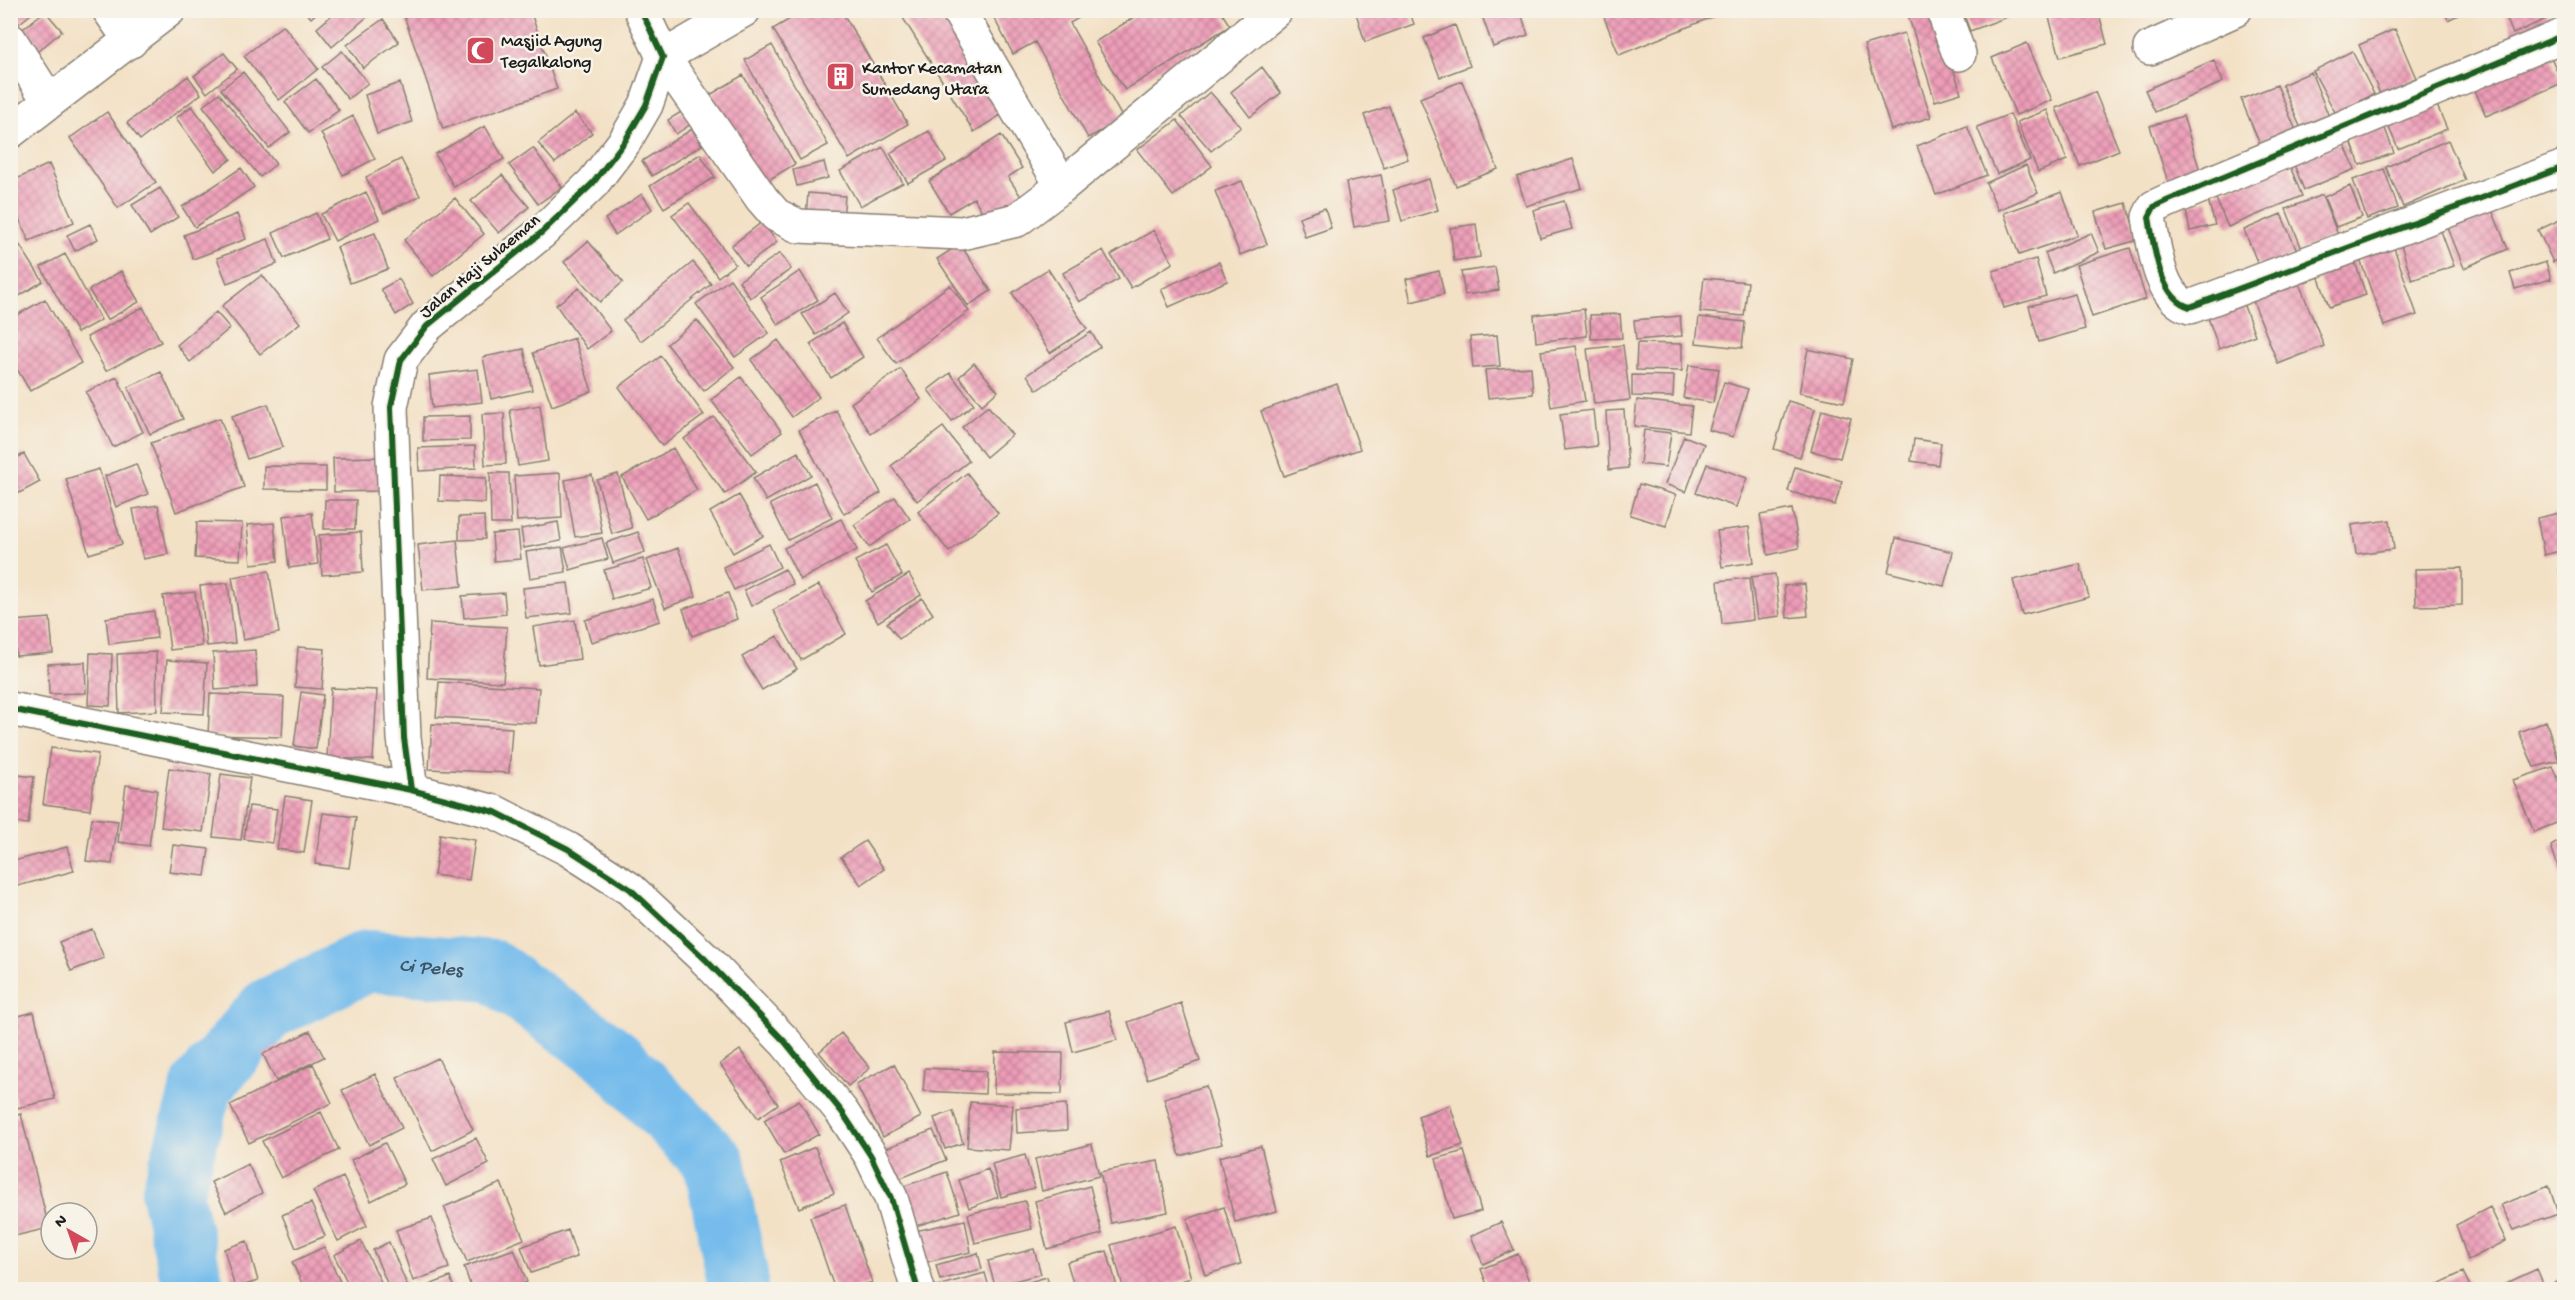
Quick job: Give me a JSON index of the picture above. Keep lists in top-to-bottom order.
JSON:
{
  "streets": {
    "street": ["Jalan Haji Sulaeman"]
  },
  "water": ["Ci Peles"],
  "places": {
    "mosque": ["Masjid Agung Tegalkalong"],
    "building": ["Kantor Kecamatan Sumedang Utara"]
  },
  "north": "top left"
}
